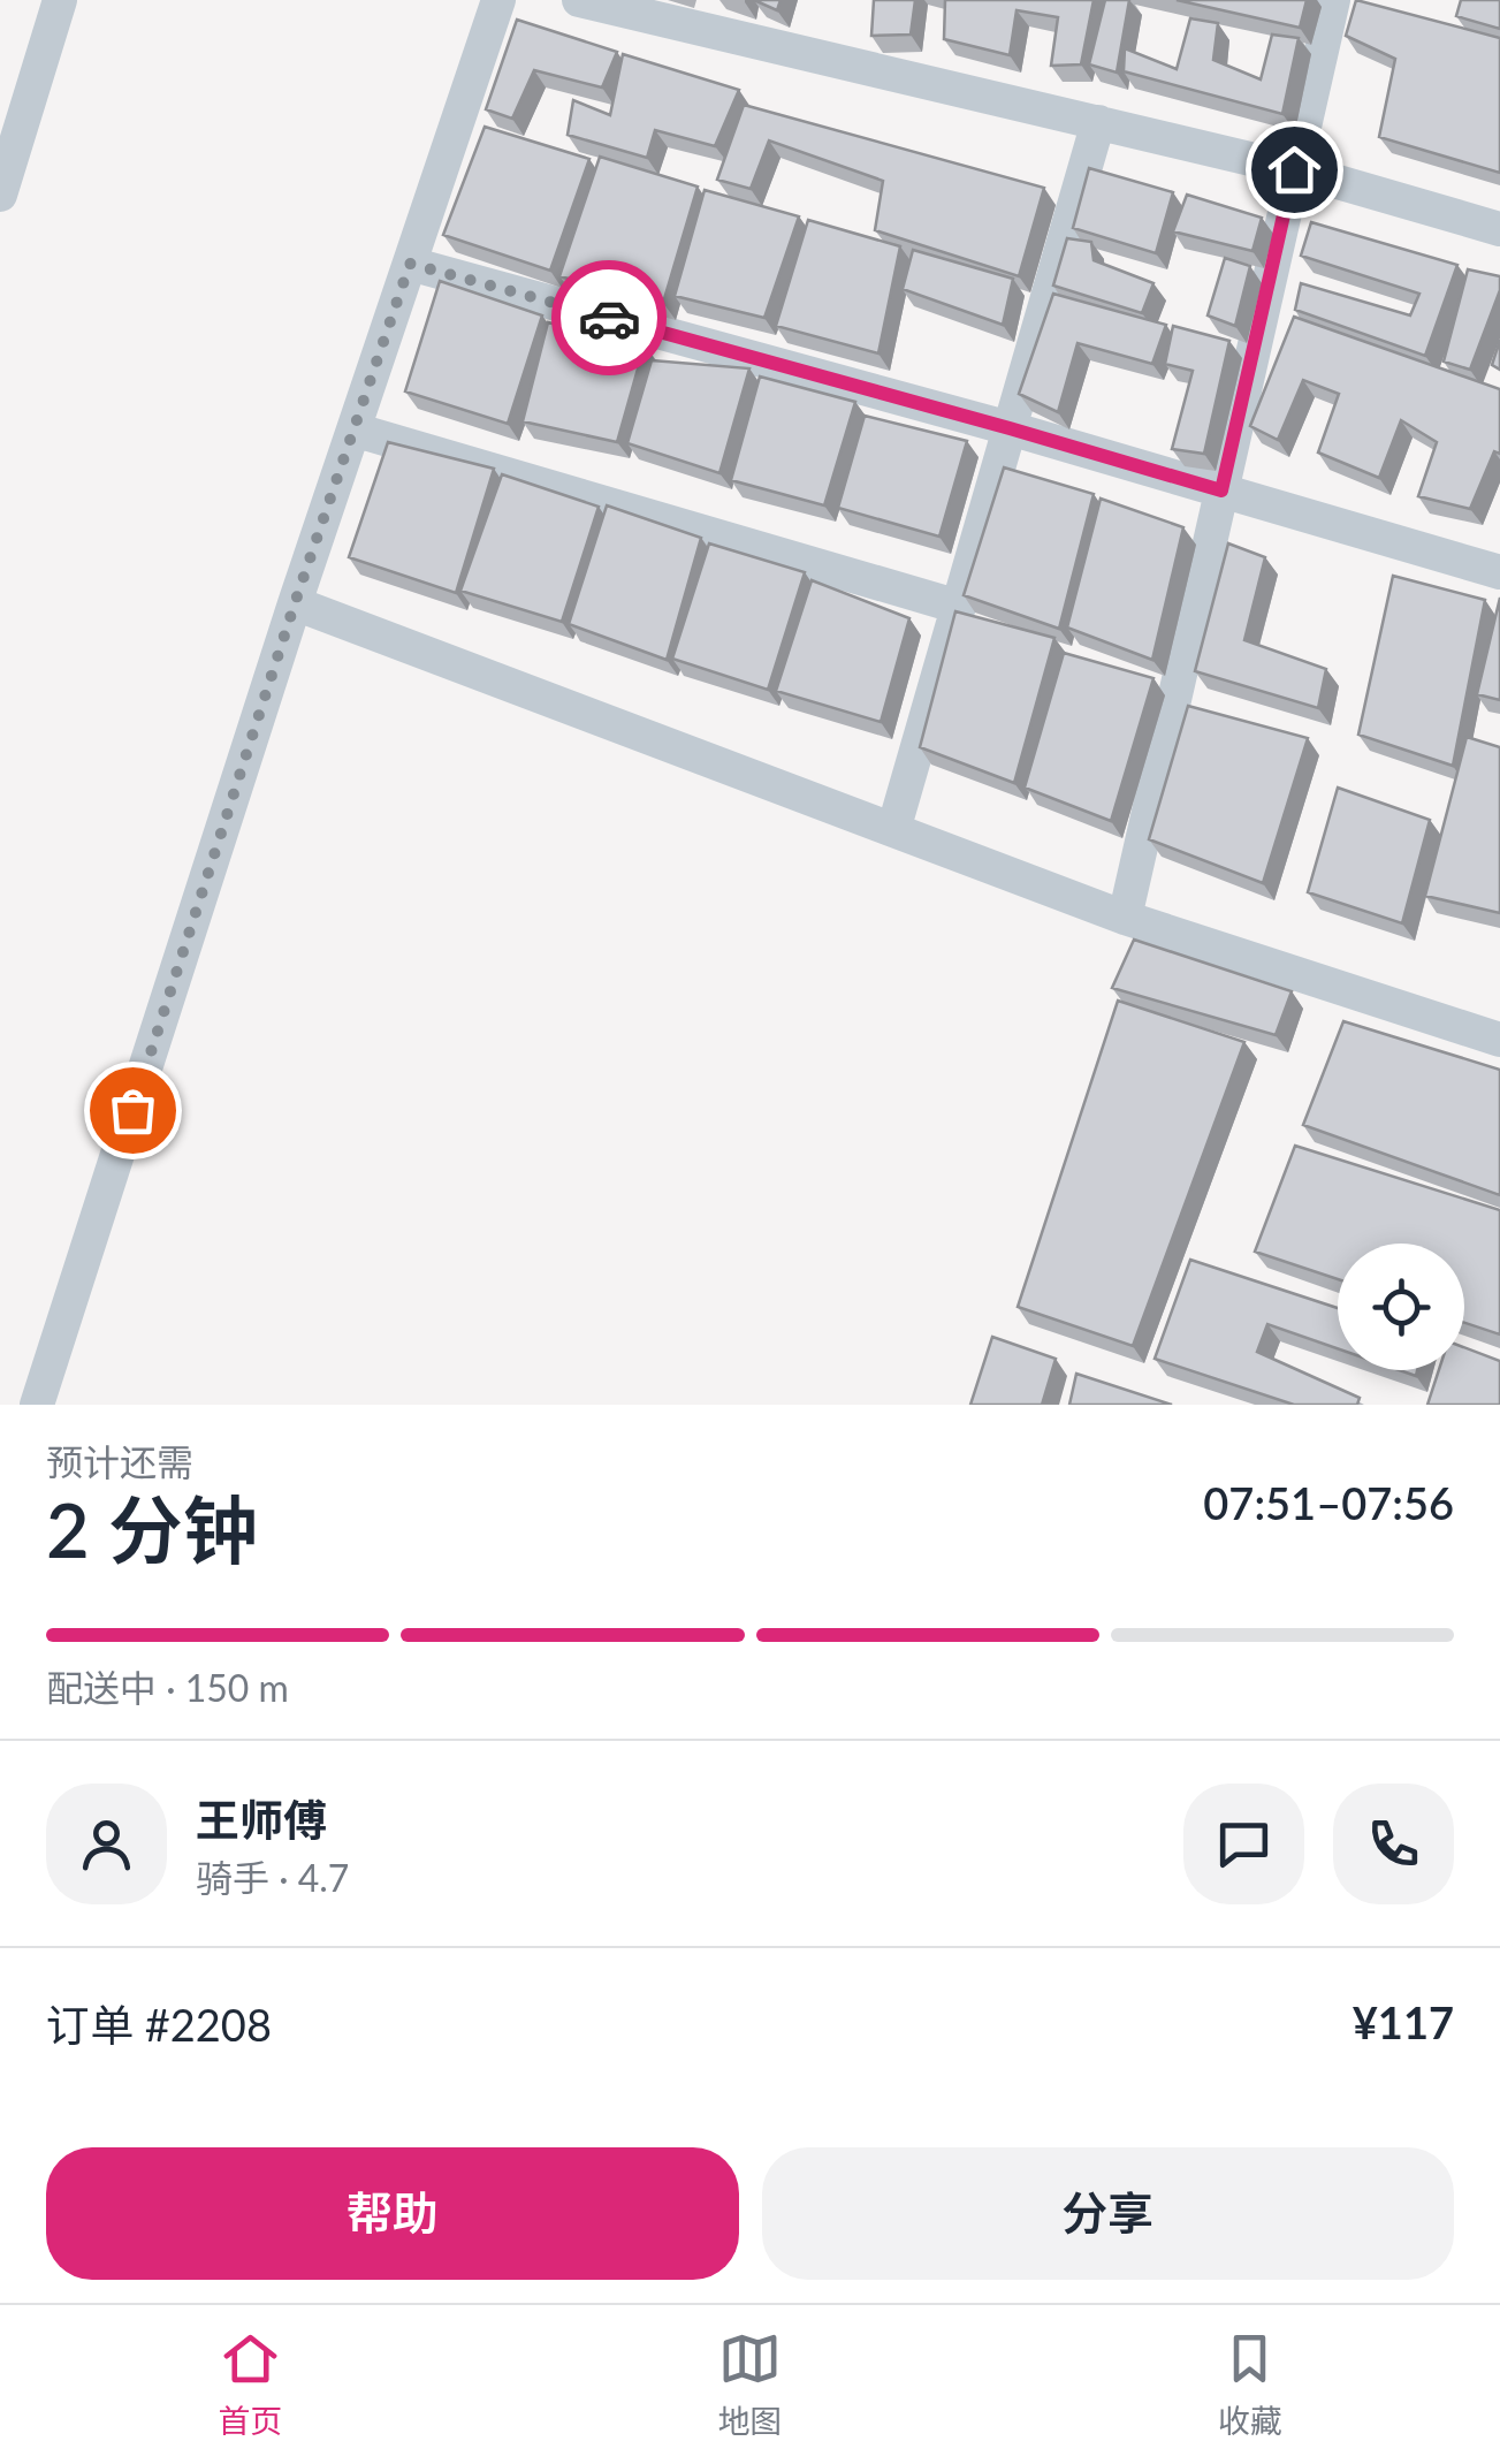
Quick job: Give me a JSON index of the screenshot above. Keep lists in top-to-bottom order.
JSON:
{
  "page": {
    "heading": ["2 分钟", "预计还需", "07:51–07:56"],
    "panel": [
      "王师傅",
      "骑手 · 4.7",
      "订单 #2208",
      "¥117"
    ],
    "bar": "配送中 · 150 m",
    "buttons": ["帮助", "分享"],
    "tabs": ["首页", "地图", "收藏"]
  }
}
